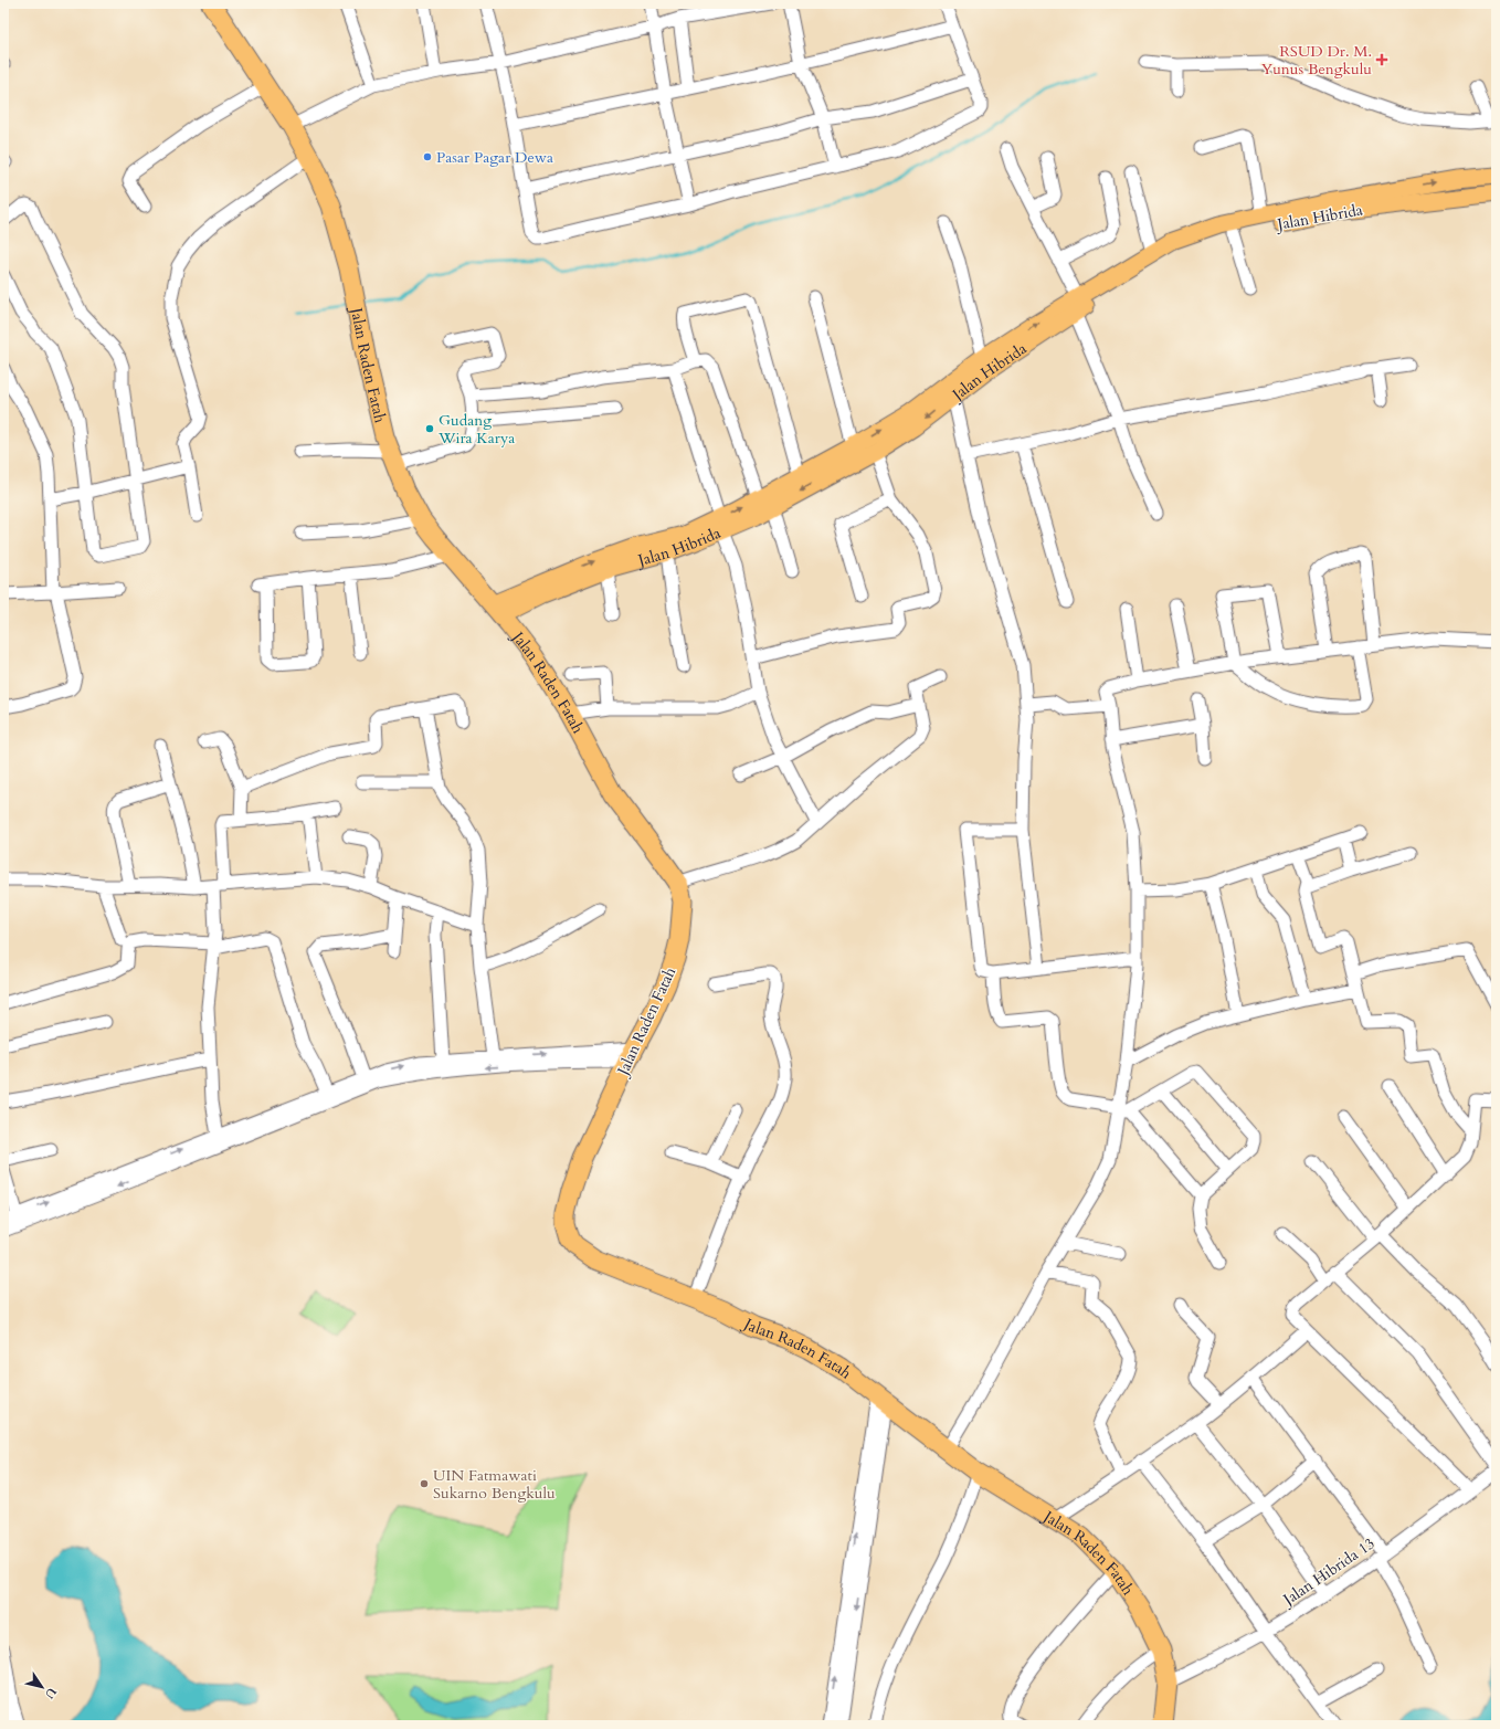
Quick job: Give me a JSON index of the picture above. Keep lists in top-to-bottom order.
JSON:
{
  "streets": {
    "highway": ["Jalan Raden Fatah"],
    "main road": ["Jalan Hibrida"],
    "street": ["Jalan Hibrida 13"]
  },
  "crossings": [
    ["Jalan Hibrida", "Jalan Raden Fatah"],
    ["Jalan Raden Fatah", "Jalan Hibrida 13"]
  ],
  "places": {
    "health": ["RSUD Dr. M. Yunus Bengkulu"],
    "other": ["Pasar Pagar Dewa", "Gudang Wira Karya", "UIN Fatmawati Sukarno Bengkulu"]
  },
  "north": "bottom right"
}
